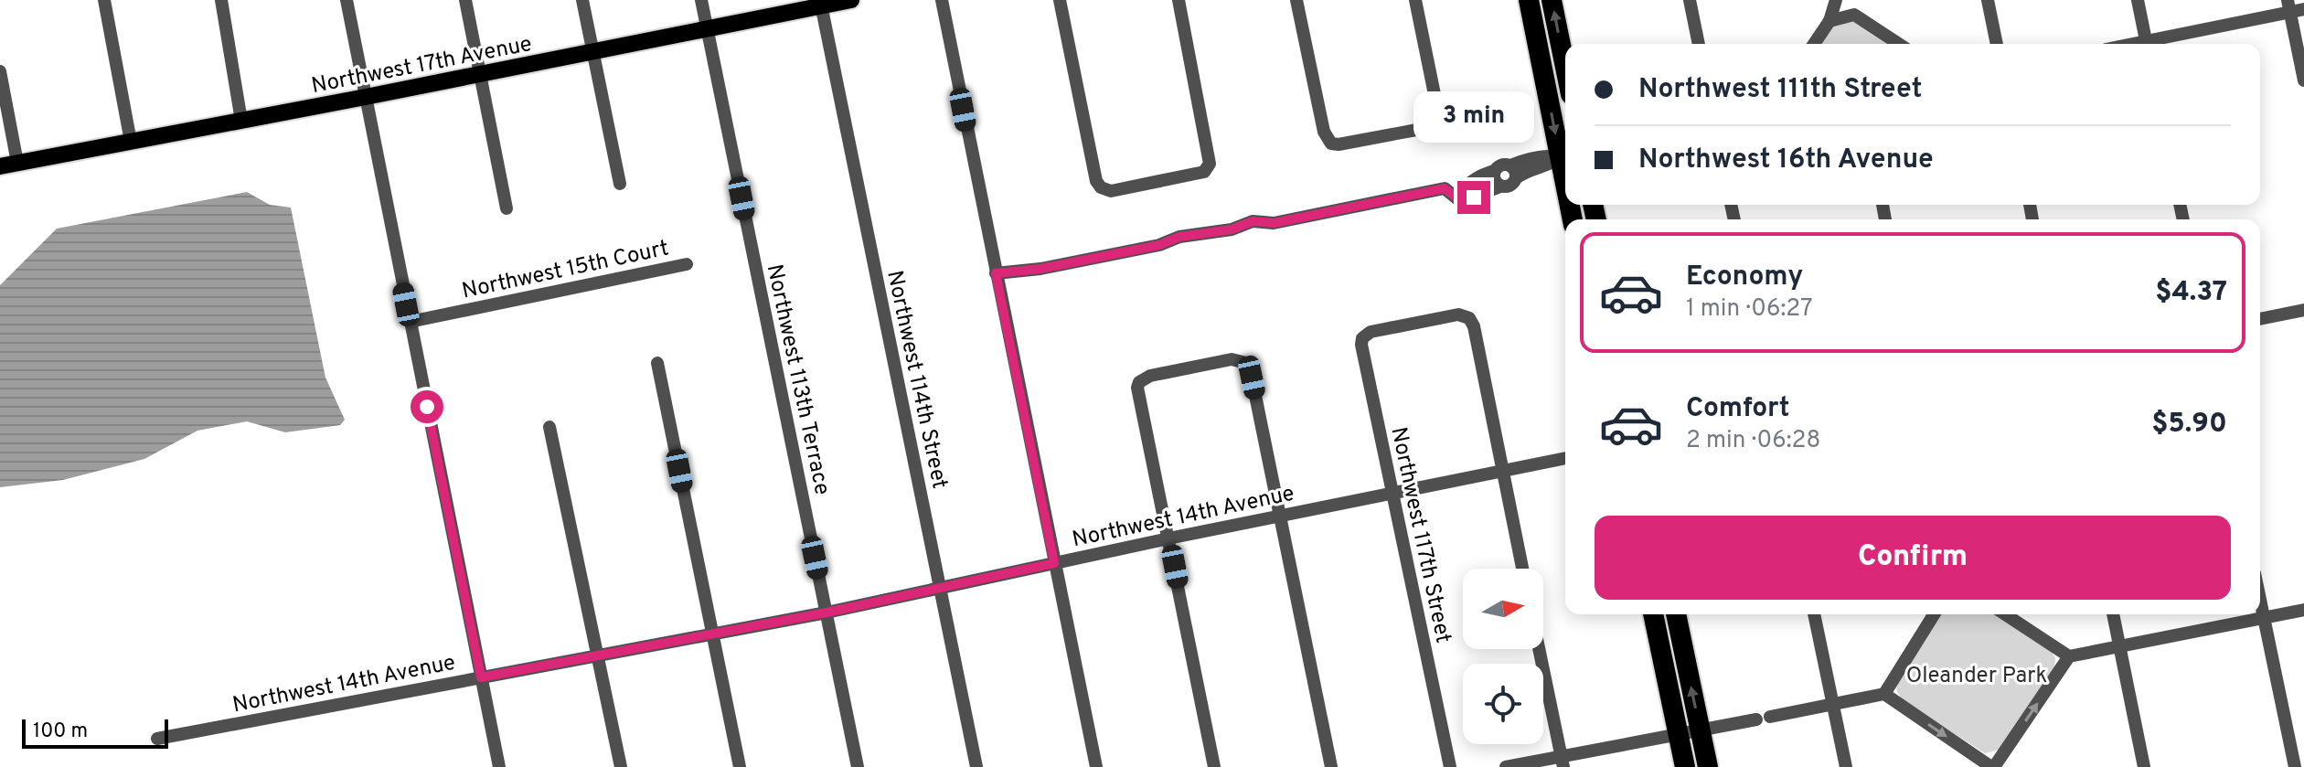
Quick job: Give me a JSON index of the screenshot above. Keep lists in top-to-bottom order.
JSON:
{
  "streets": {
    "main road": ["Northwest 17th Avenue"],
    "street": [
      "Northwest 15th Court",
      "Northwest 113th Terrace",
      "Northwest 114th Street",
      "Northwest 14th Avenue",
      "Northwest 117th Street"
    ]
  },
  "crossings": [
    ["Northwest 17th Avenue", "Northwest 113th Terrace"],
    ["Northwest 17th Avenue", "Northwest 114th Street"],
    ["Northwest 113th Terrace", "Northwest 14th Avenue"],
    ["Northwest 114th Street", "Northwest 14th Avenue"],
    ["Northwest 14th Avenue", "Northwest 117th Street"]
  ],
  "parks": ["Oleander Park"],
  "scale_bar": "100 m",
  "north": "right",
  "page": {
    "banner": ["Northwest 111th Street", "Northwest 16th Avenue"],
    "bubble": "3 min",
    "list": [
      {
        "name": "Economy",
        "note": "1 min · 06:27",
        "value": "$4.37"
      },
      {
        "name": "Comfort",
        "note": "2 min · 06:28",
        "value": "$5.90"
      }
    ],
    "buttons": "Confirm",
    "scale": "100 m"
  }
}
